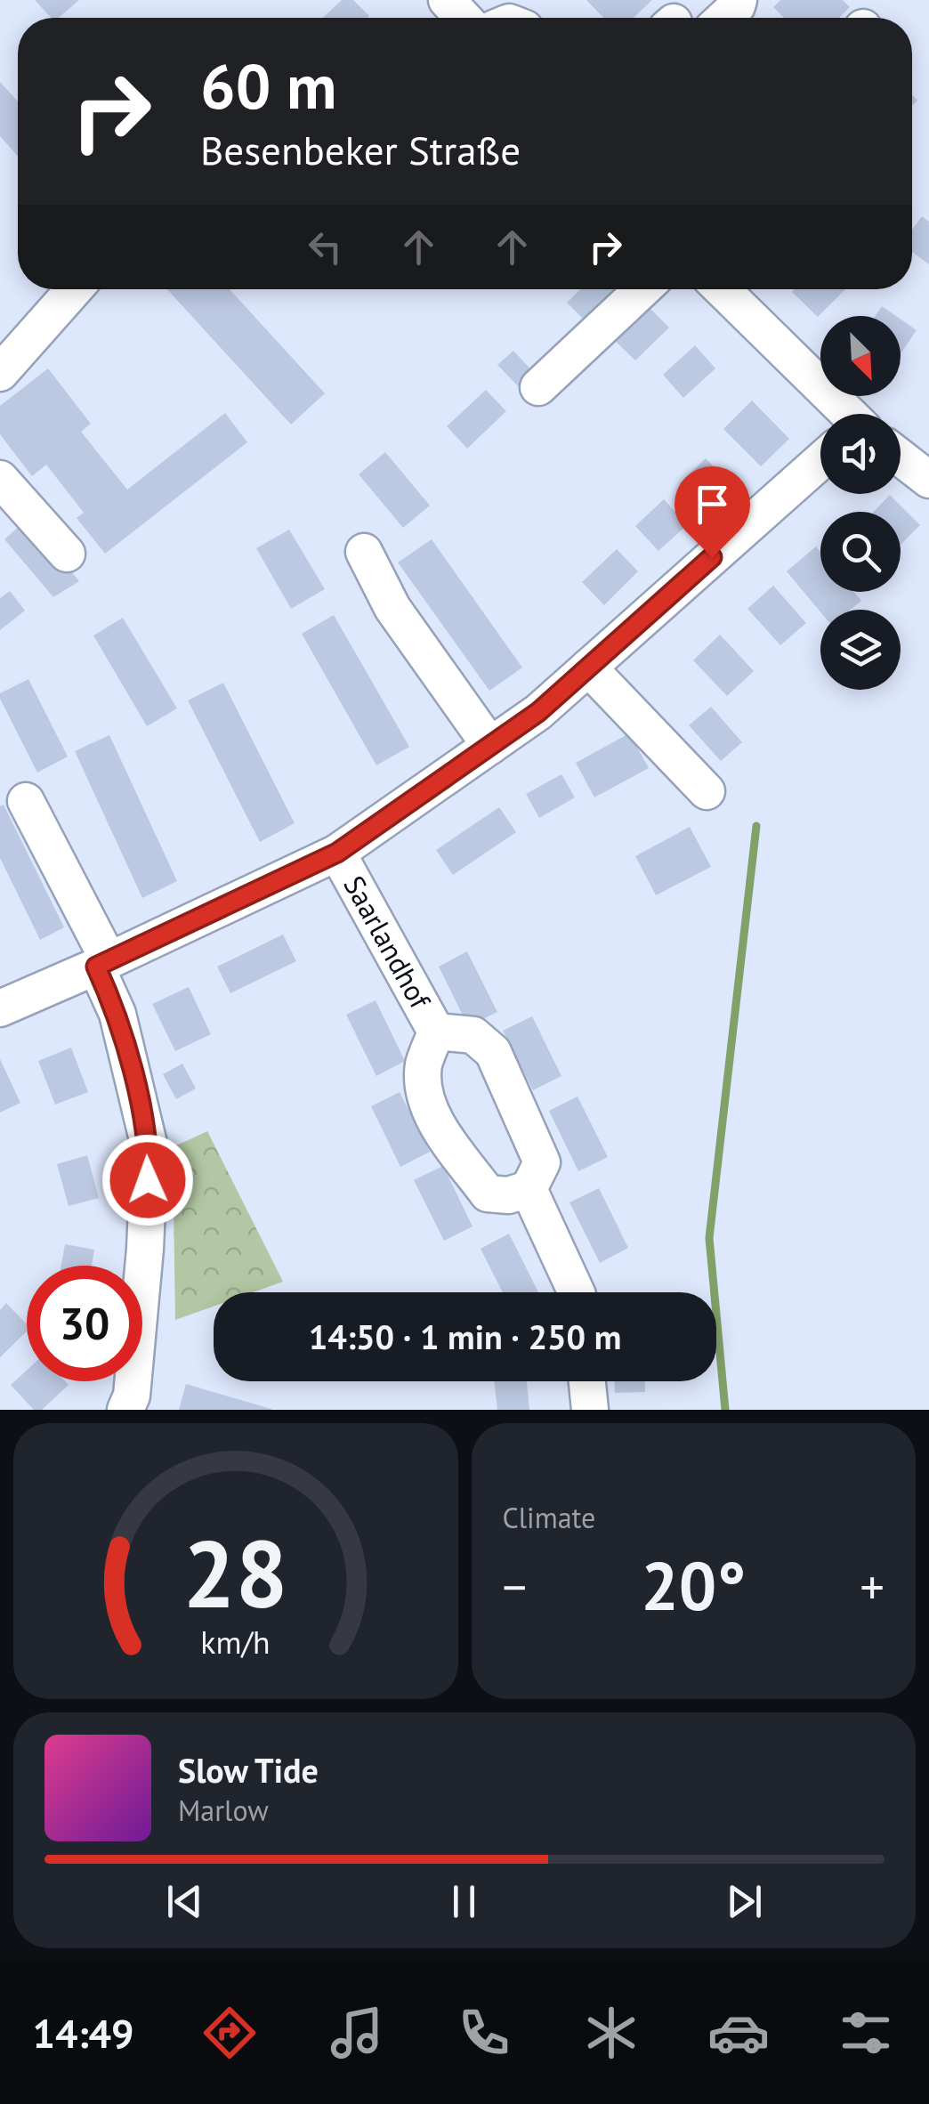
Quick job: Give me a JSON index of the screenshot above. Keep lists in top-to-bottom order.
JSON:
{
  "streets": {
    "street": ["Saarlandhof"]
  },
  "north": "bottom right",
  "page": {
    "turn": ["60 m", "Besenbeker Straße"],
    "limit": "30",
    "trip": "14:50 · 1 min · 250 m",
    "tile": "Climate",
    "heat": ["−", "20°", "+"],
    "song": ["Slow Tide", "Marlow"],
    "tabs": "14:49",
    "gauge": ["28", "km/h"]
  }
}
